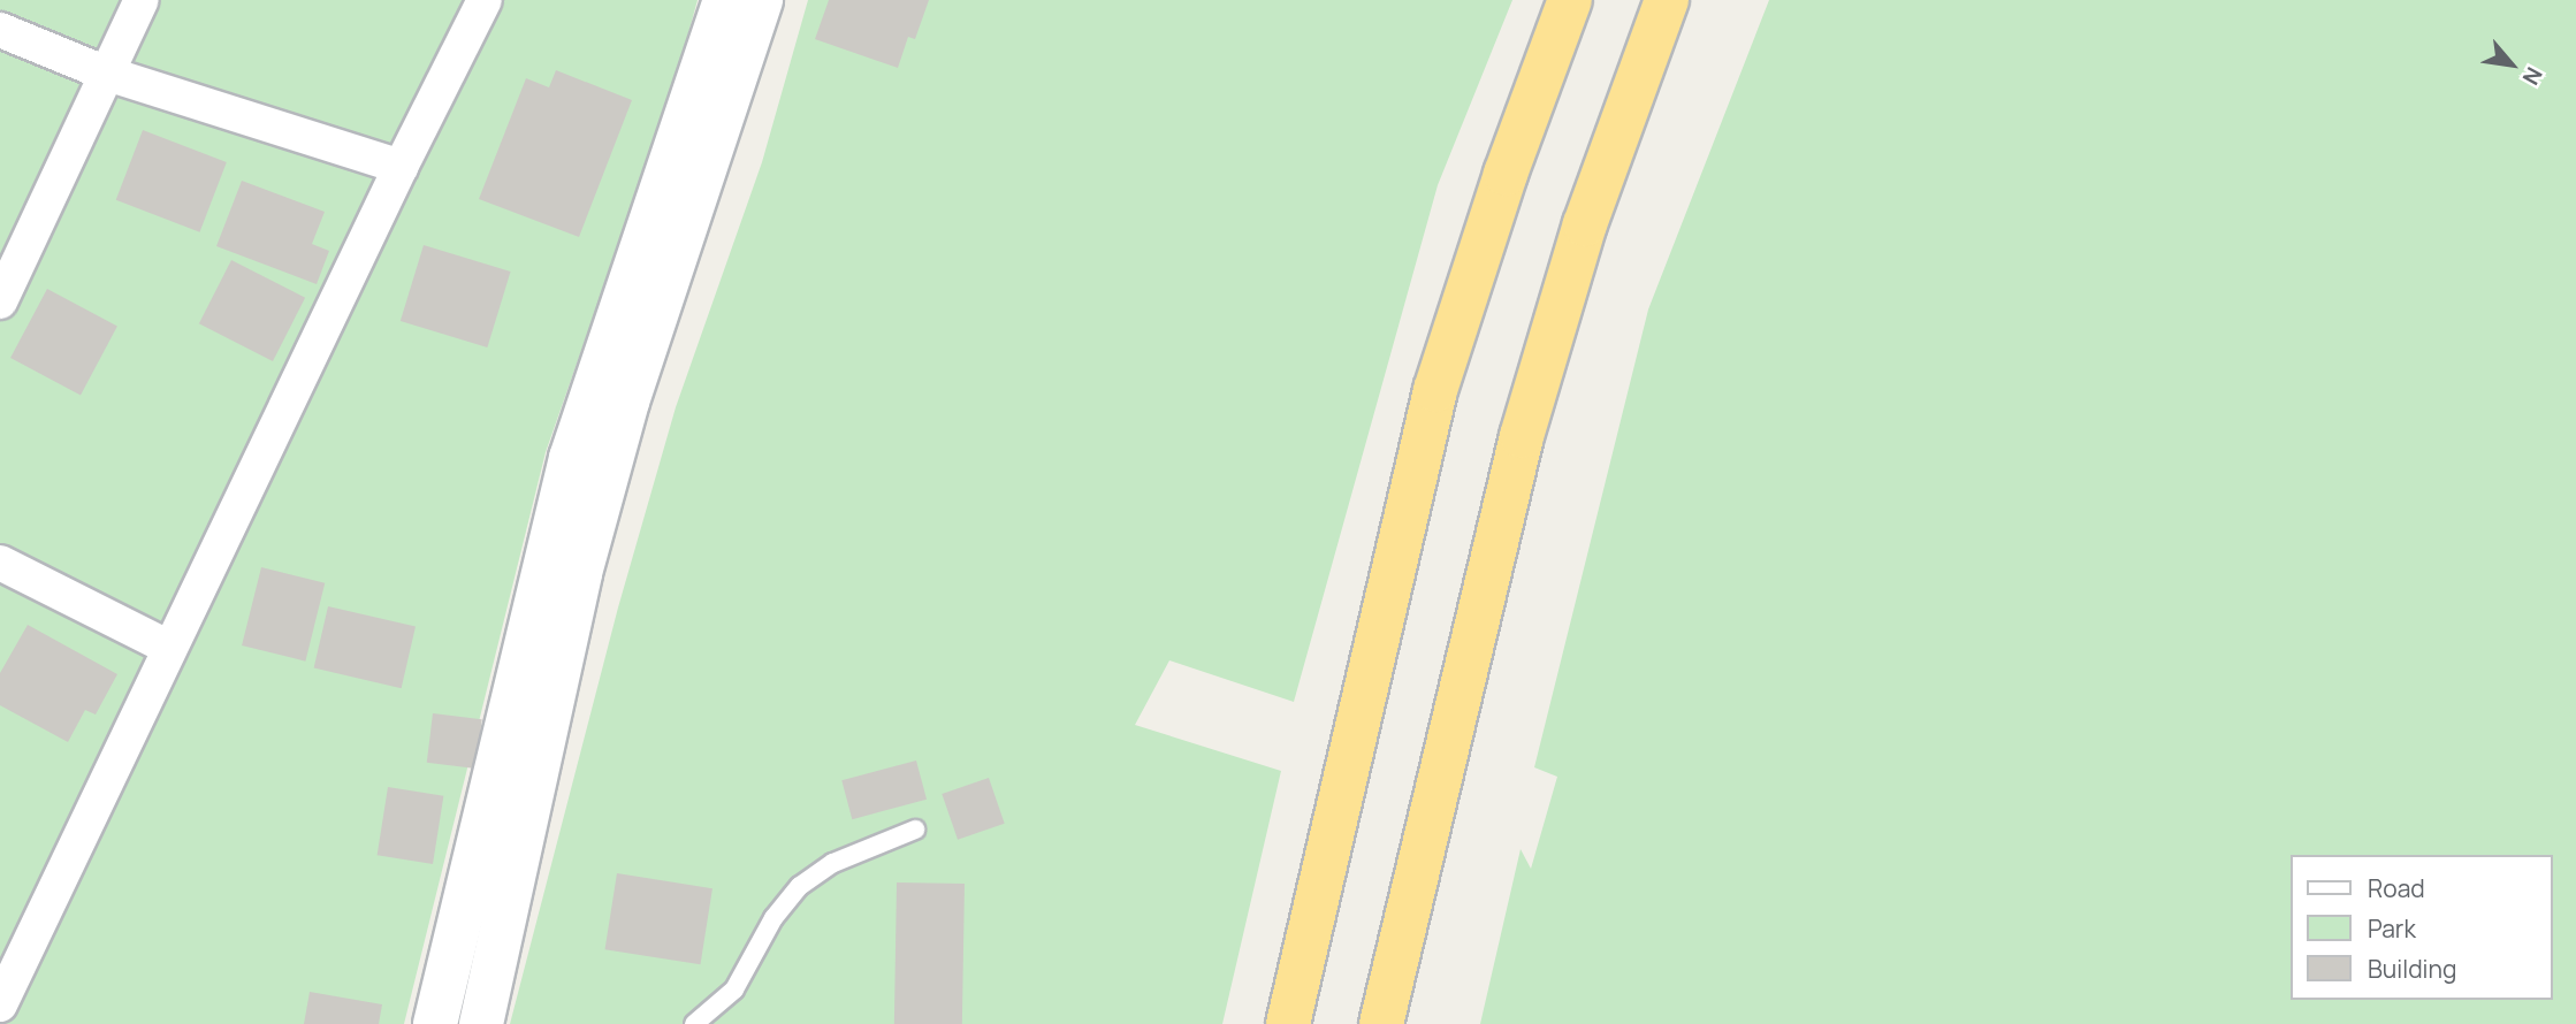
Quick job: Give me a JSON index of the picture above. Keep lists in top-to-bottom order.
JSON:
{
  "legend": ["Road", "Park", "Building"],
  "north": "bottom right"
}
